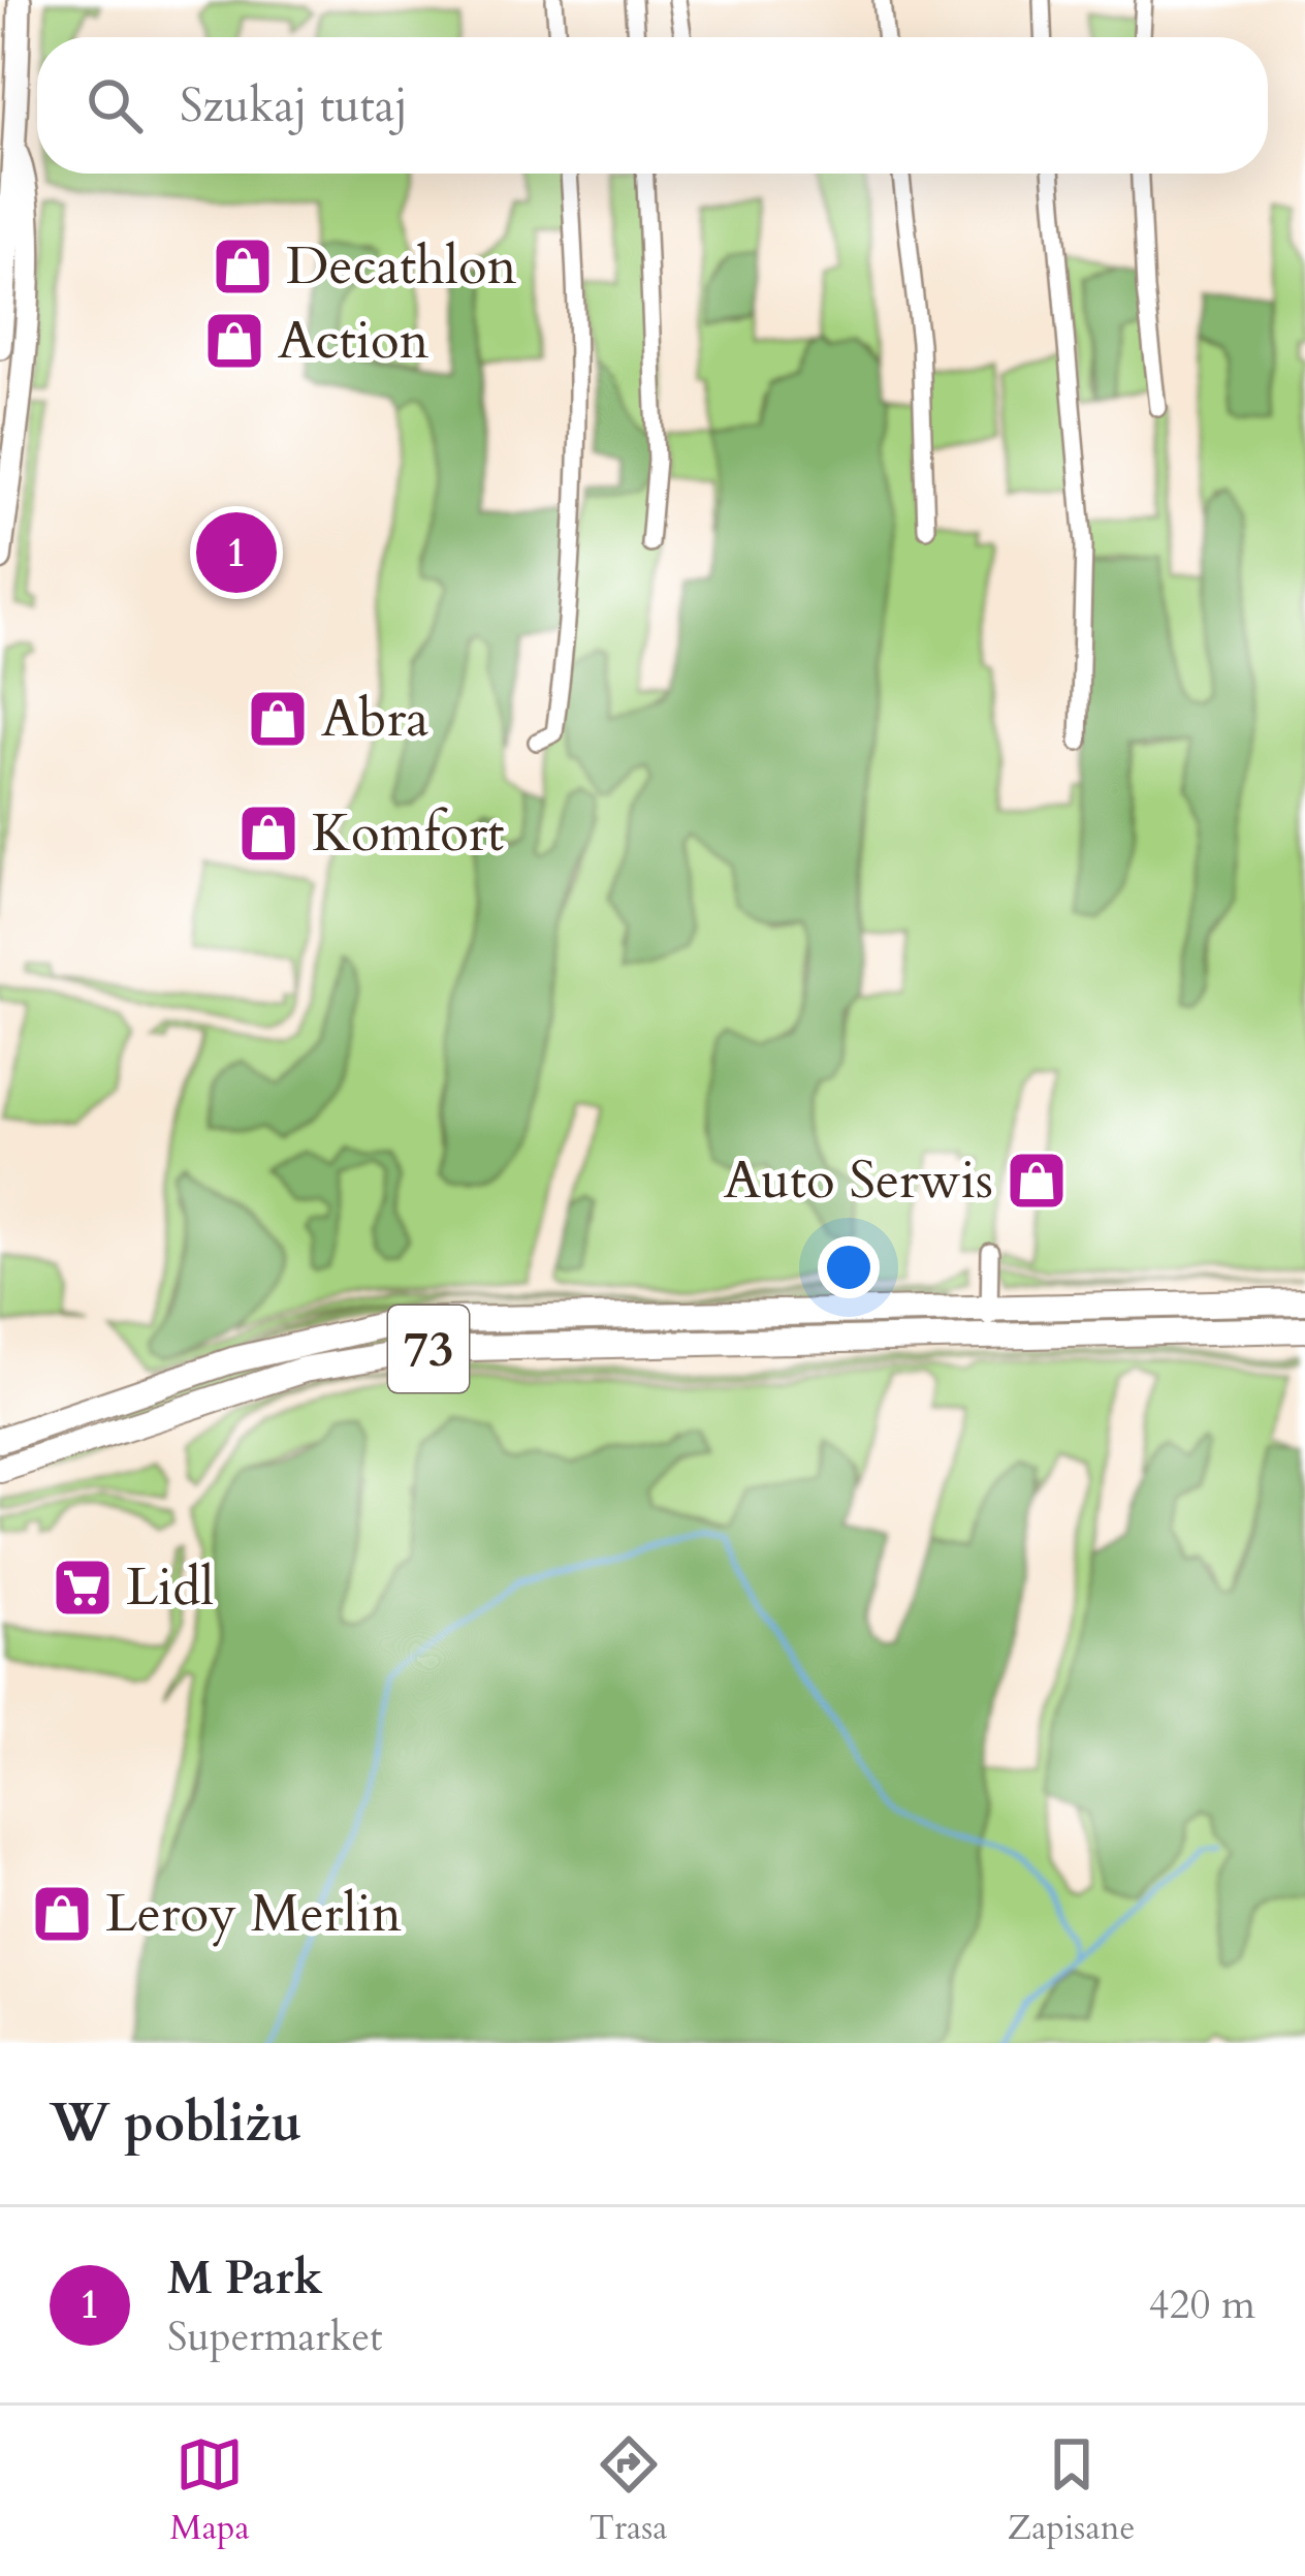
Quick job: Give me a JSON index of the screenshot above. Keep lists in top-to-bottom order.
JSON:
{
  "streets": {
    "main road": ["73"]
  },
  "places": {
    "shop": [
      "Decathlon",
      "Action",
      "Abra",
      "Komfort",
      "Auto Serwis",
      "Leroy Merlin"
    ],
    "supermarket": ["Lidl"]
  },
  "page": {
    "search": "Szukaj tutaj",
    "pins": "1",
    "heading": "W pobliżu",
    "list": [
      {
        "mark": "1",
        "name": "M Park",
        "note": "Supermarket",
        "value": "420 m"
      }
    ],
    "nav": ["Mapa", "Trasa", "Zapisane"]
  }
}
